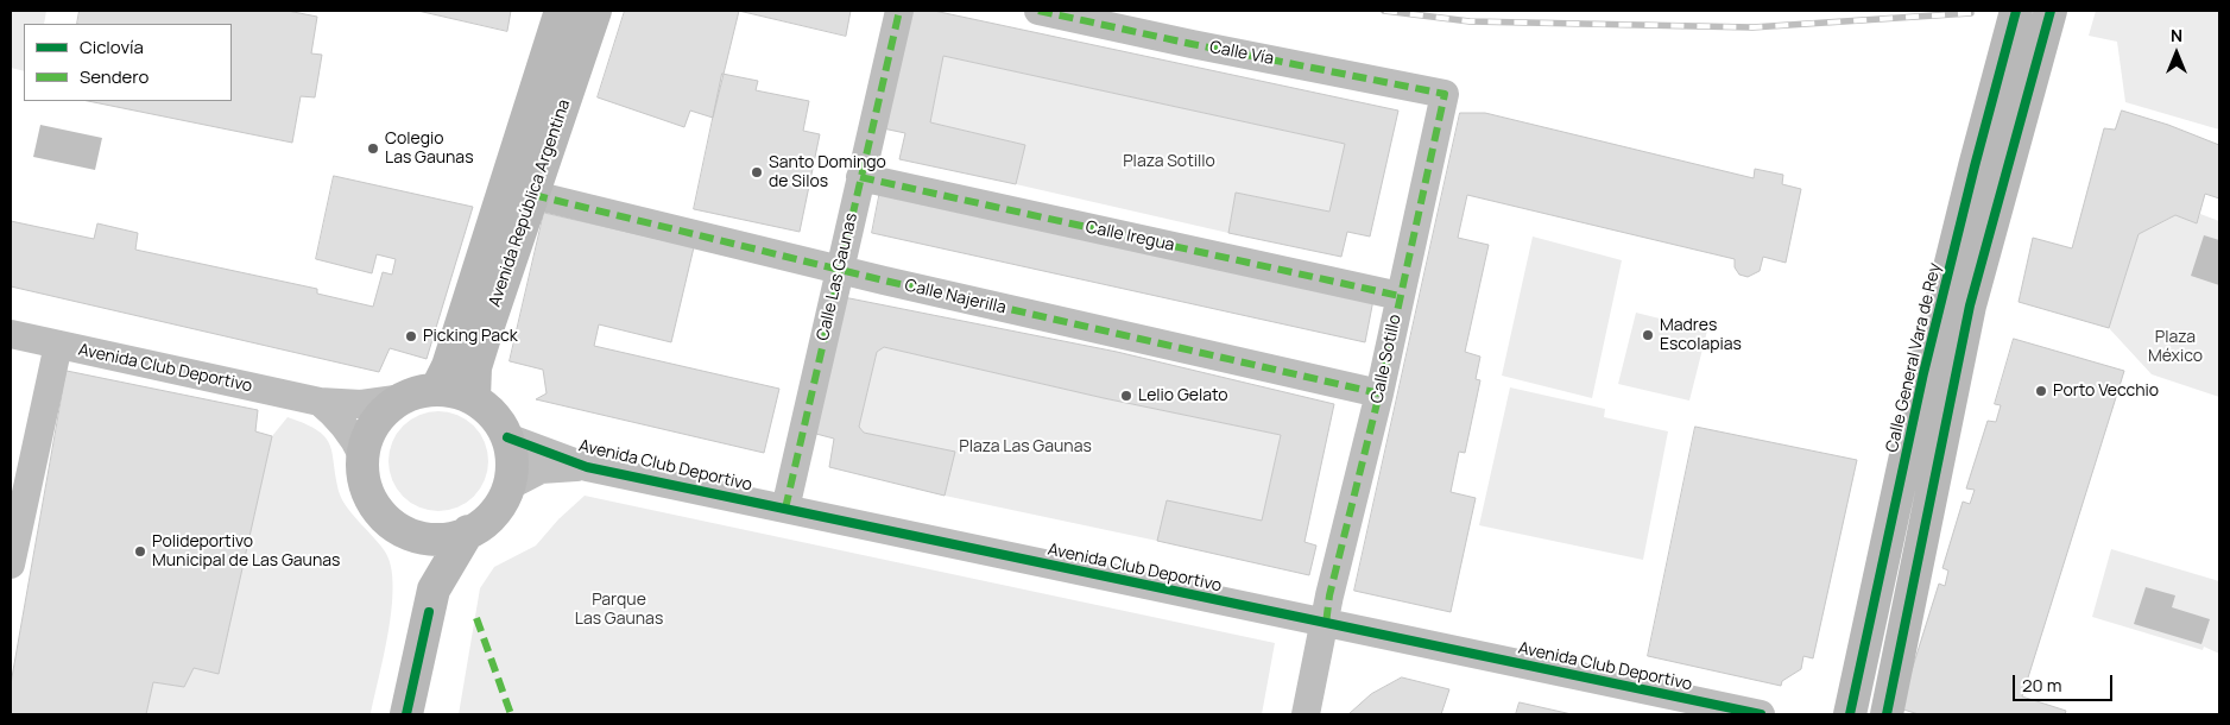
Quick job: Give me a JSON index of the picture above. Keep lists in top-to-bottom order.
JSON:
{
  "streets": {
    "main road": ["Avenida República Argentina", "Calle General Vara de Rey"],
    "street": [
      "Calle Vía",
      "Calle Iregua",
      "Calle Las Gaunas",
      "Calle Najerilla",
      "Calle Sotillo",
      "Avenida Club Deportivo"
    ]
  },
  "crossings": [
    ["Calle Vía", "Calle Sotillo"],
    ["Avenida República Argentina", "Calle Najerilla"],
    ["Avenida República Argentina", "Avenida Club Deportivo"],
    ["Calle Iregua", "Calle Las Gaunas"],
    ["Calle Iregua", "Calle Sotillo"],
    ["Calle Las Gaunas", "Calle Najerilla"],
    ["Calle Las Gaunas", "Avenida Club Deportivo"],
    ["Calle Najerilla", "Calle Sotillo"],
    ["Calle Sotillo", "Avenida Club Deportivo"]
  ],
  "parks": [
    "Plaza Sotillo",
    "Plaza México",
    "Plaza Las Gaunas",
    "Parque Las Gaunas"
  ],
  "places": [
    "Colegio Las Gaunas",
    "Santo Domingo de Silos",
    "Madres Escolapias",
    "Picking Pack",
    "Porto Vecchio",
    "Lelio Gelato",
    "Polideportivo Municipal de Las Gaunas"
  ],
  "legend": ["Ciclovía", "Sendero"],
  "scale_bar": "20 m",
  "north": "top"
}
